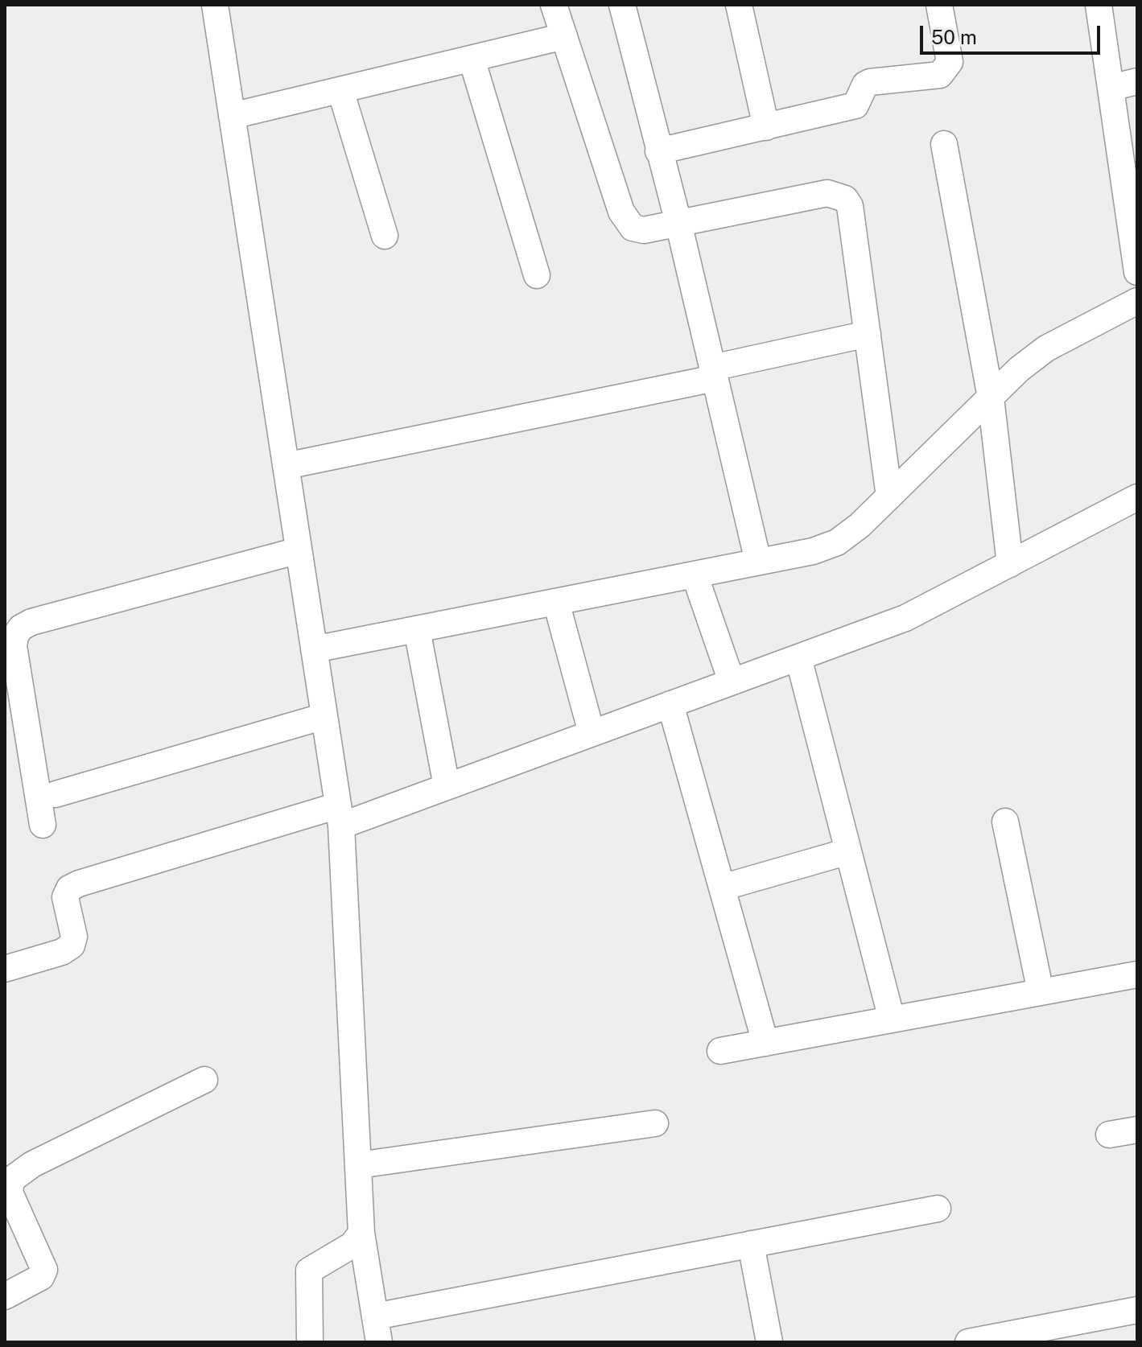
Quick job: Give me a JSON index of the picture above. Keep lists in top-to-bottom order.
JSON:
{
  "scale_bar": "50 m"
}
